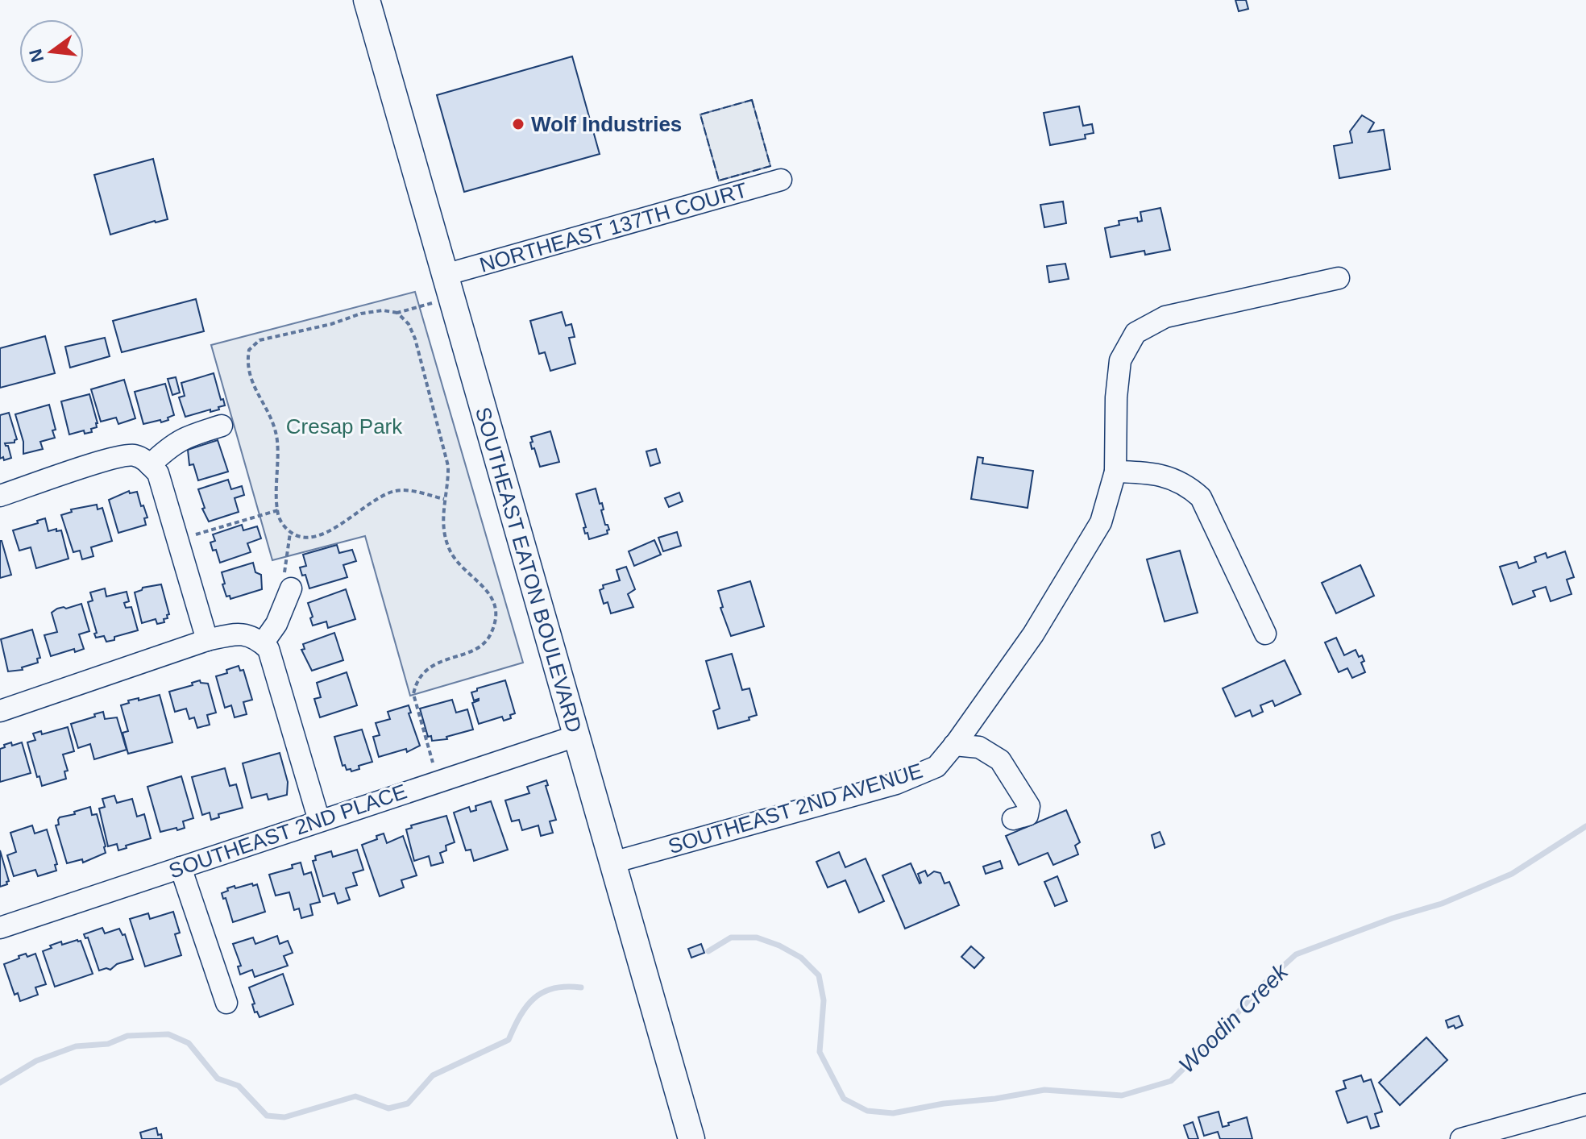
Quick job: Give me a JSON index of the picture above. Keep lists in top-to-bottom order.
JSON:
{
  "streets": {
    "main road": ["SOUTHEAST EATON BOULEVARD"],
    "street": ["NORTHEAST 137TH COURT", "SOUTHEAST 2ND AVENUE", "SOUTHEAST 2ND PLACE"]
  },
  "crossings": [
    ["NORTHEAST 137TH COURT", "SOUTHEAST EATON BOULEVARD"],
    ["SOUTHEAST EATON BOULEVARD", "SOUTHEAST 2ND AVENUE"],
    ["SOUTHEAST EATON BOULEVARD", "SOUTHEAST 2ND PLACE"]
  ],
  "water": ["Woodin Creek"],
  "parks": ["Cresap Park"],
  "places": ["Wolf Industries"],
  "north": "left"
}
